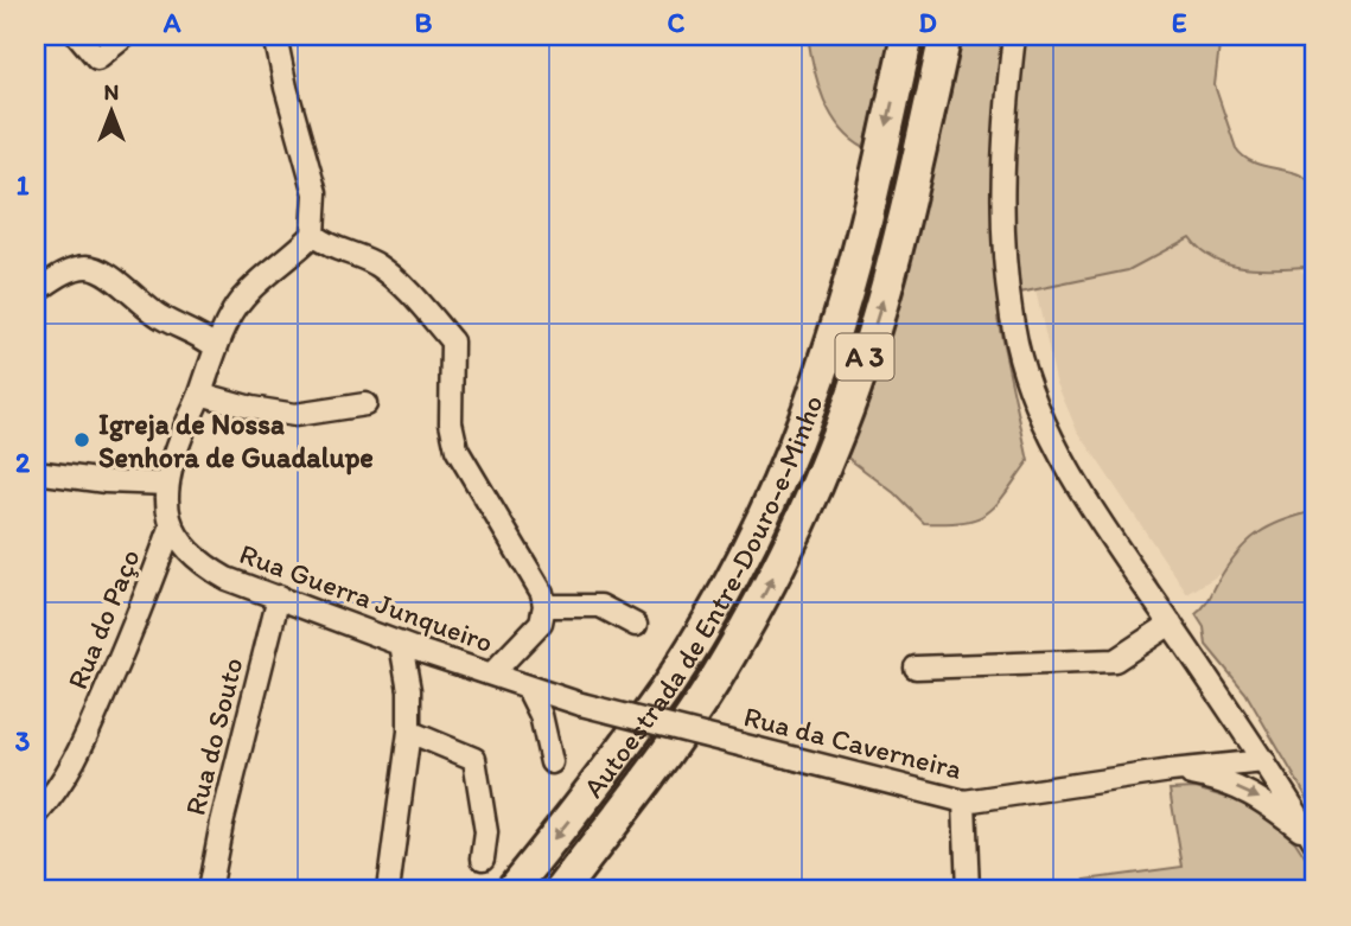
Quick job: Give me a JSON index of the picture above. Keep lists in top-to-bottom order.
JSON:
{
  "streets": {
    "highway": ["A 3", "Autoestrada de Entre-Douro-e-Minho"],
    "street": [
      "Rua Guerra Junqueiro",
      "Rua do Paço",
      "Rua do Souto",
      "Rua da Caverneira"
    ]
  },
  "crossings": [
    ["Rua Guerra Junqueiro", "Rua do Paço"],
    ["Rua Guerra Junqueiro", "Rua do Souto"],
    ["Rua Guerra Junqueiro", "Rua da Caverneira"]
  ],
  "places": ["Igreja de Nossa Senhora de Guadalupe"],
  "north": "top",
  "grid": {
    "columns": [
      "A",
      "B",
      "C",
      "D",
      "E"
    ],
    "rows": ["1", "2", "3"]
  }
}
